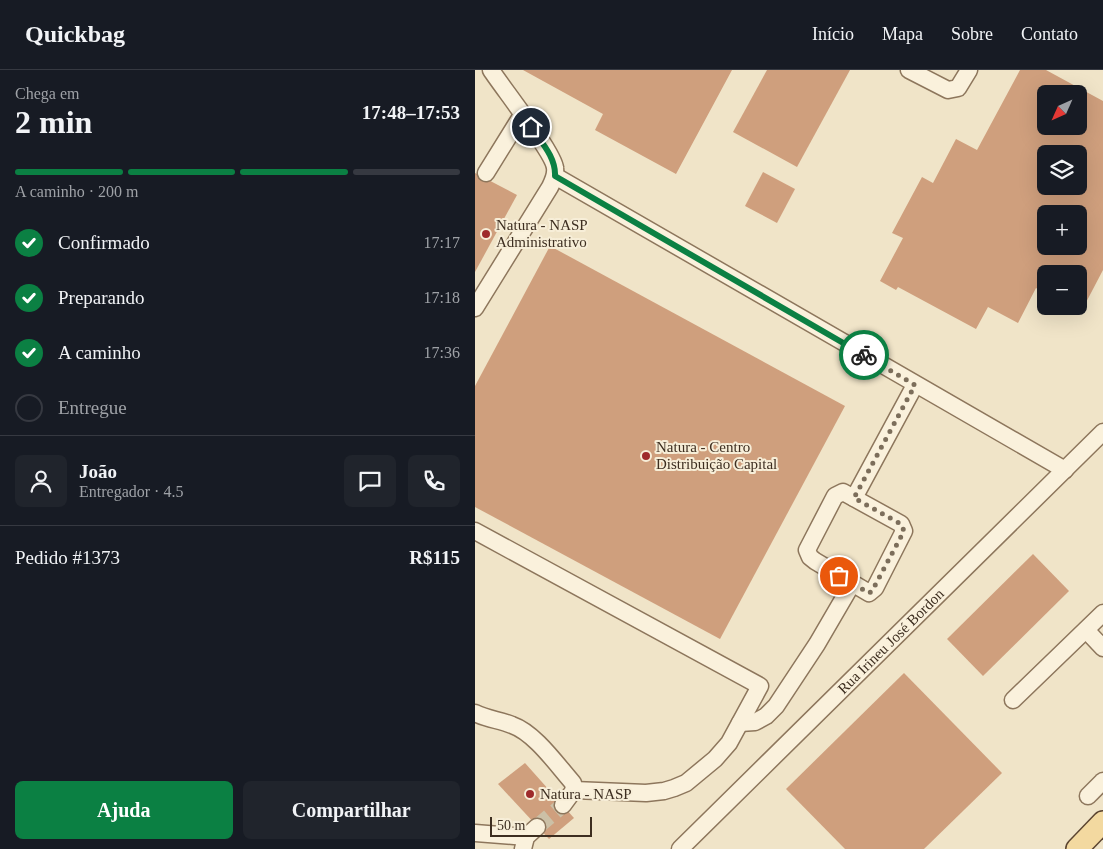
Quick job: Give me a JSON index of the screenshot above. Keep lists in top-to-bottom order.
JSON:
{
  "streets": {
    "street": ["Rua Irineu José Bordon"]
  },
  "places": ["Natura - NASP Administrativo", "Natura - Centro Distribuição Capital", "Natura - NASP"],
  "scale_bar": "50 m",
  "north": "bottom left",
  "page": {
    "header": "Quickbag",
    "nav": [
      "Início",
      "Mapa",
      "Sobre",
      "Contato"
    ],
    "heading": ["2 min", "Chega em", "17:48–17:53"],
    "panel": [
      "João",
      "Entregador · 4.5",
      "Pedido #1373",
      "R$115"
    ],
    "map_buttons": ["+", "−"],
    "bar": "A caminho · 200 m",
    "list": [
      ["Confirmado", "17:17"],
      ["Preparando", "17:18"],
      ["A caminho", "17:36"],
      "Entregue"
    ],
    "buttons": ["Ajuda", "Compartilhar"],
    "scale": "50 m"
  }
}
